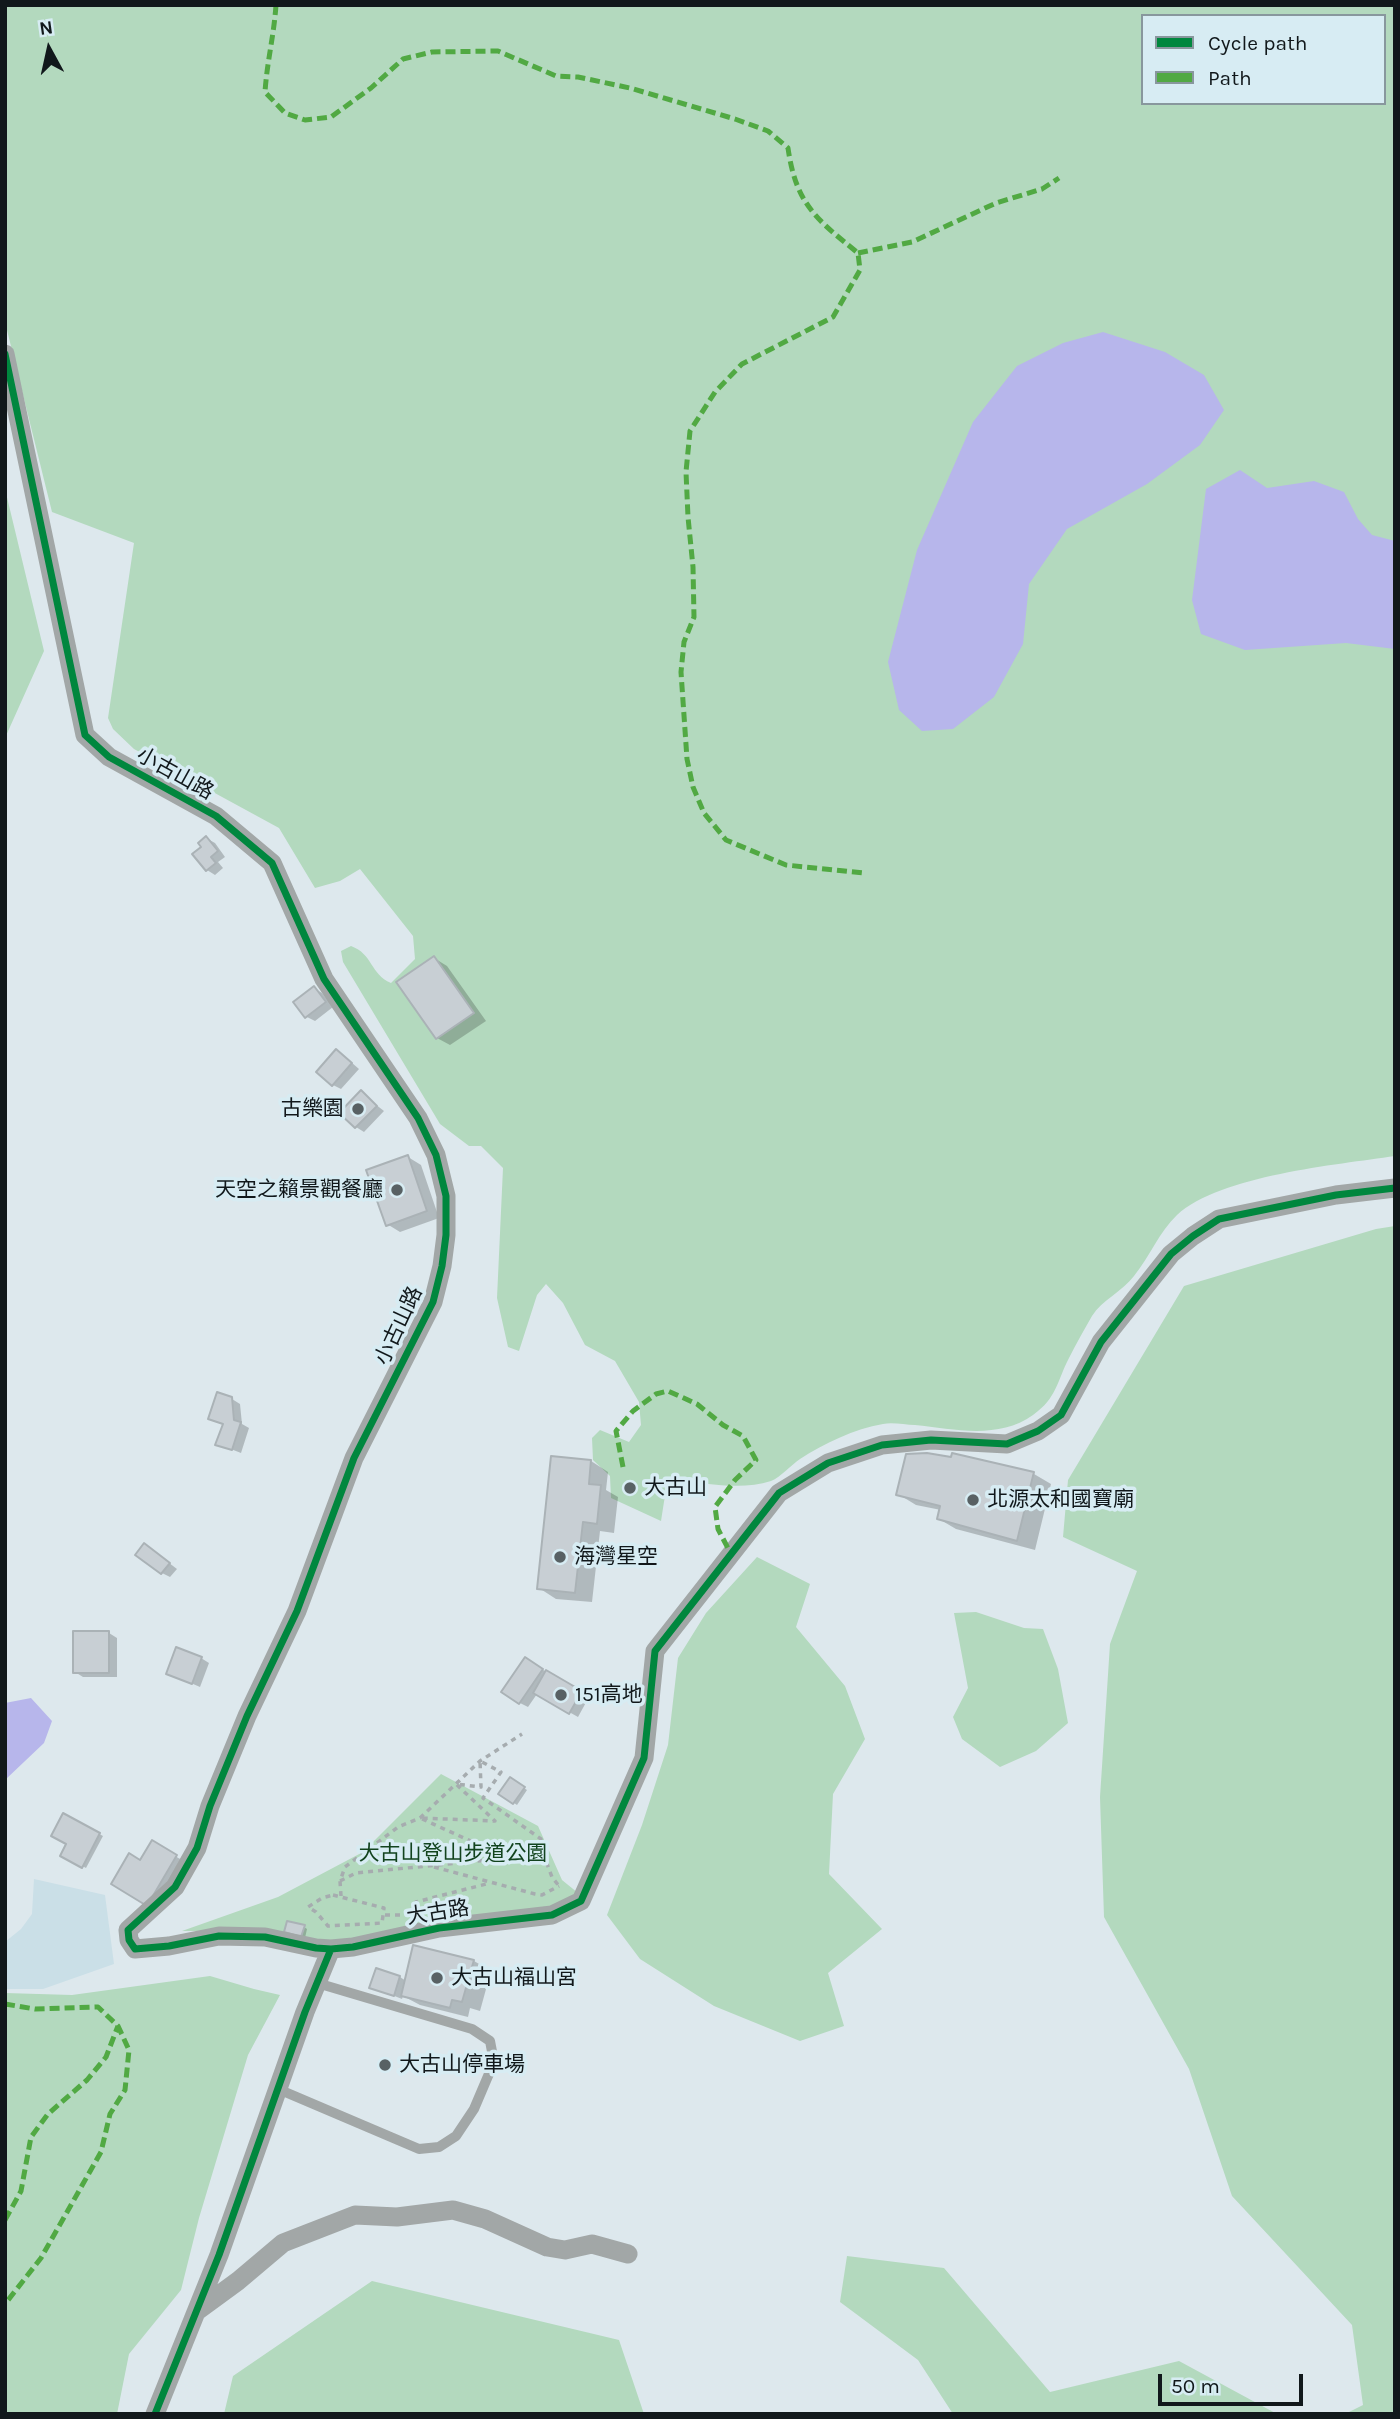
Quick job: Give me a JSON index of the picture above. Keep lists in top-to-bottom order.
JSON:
{
  "streets": {
    "street": ["小古山路", "大古路"]
  },
  "crossings": [
    ["小古山路", "大古路"]
  ],
  "parks": ["大古山登山步道公園"],
  "places": [
    "古樂園",
    "天空之籟景觀餐廳",
    "大古山",
    "北源太和國寶廟",
    "海灣星空",
    "151高地",
    "大古山福山宮",
    "大古山停車場"
  ],
  "legend": ["Cycle path", "Path"],
  "scale_bar": "50 m",
  "north": "top"
}
